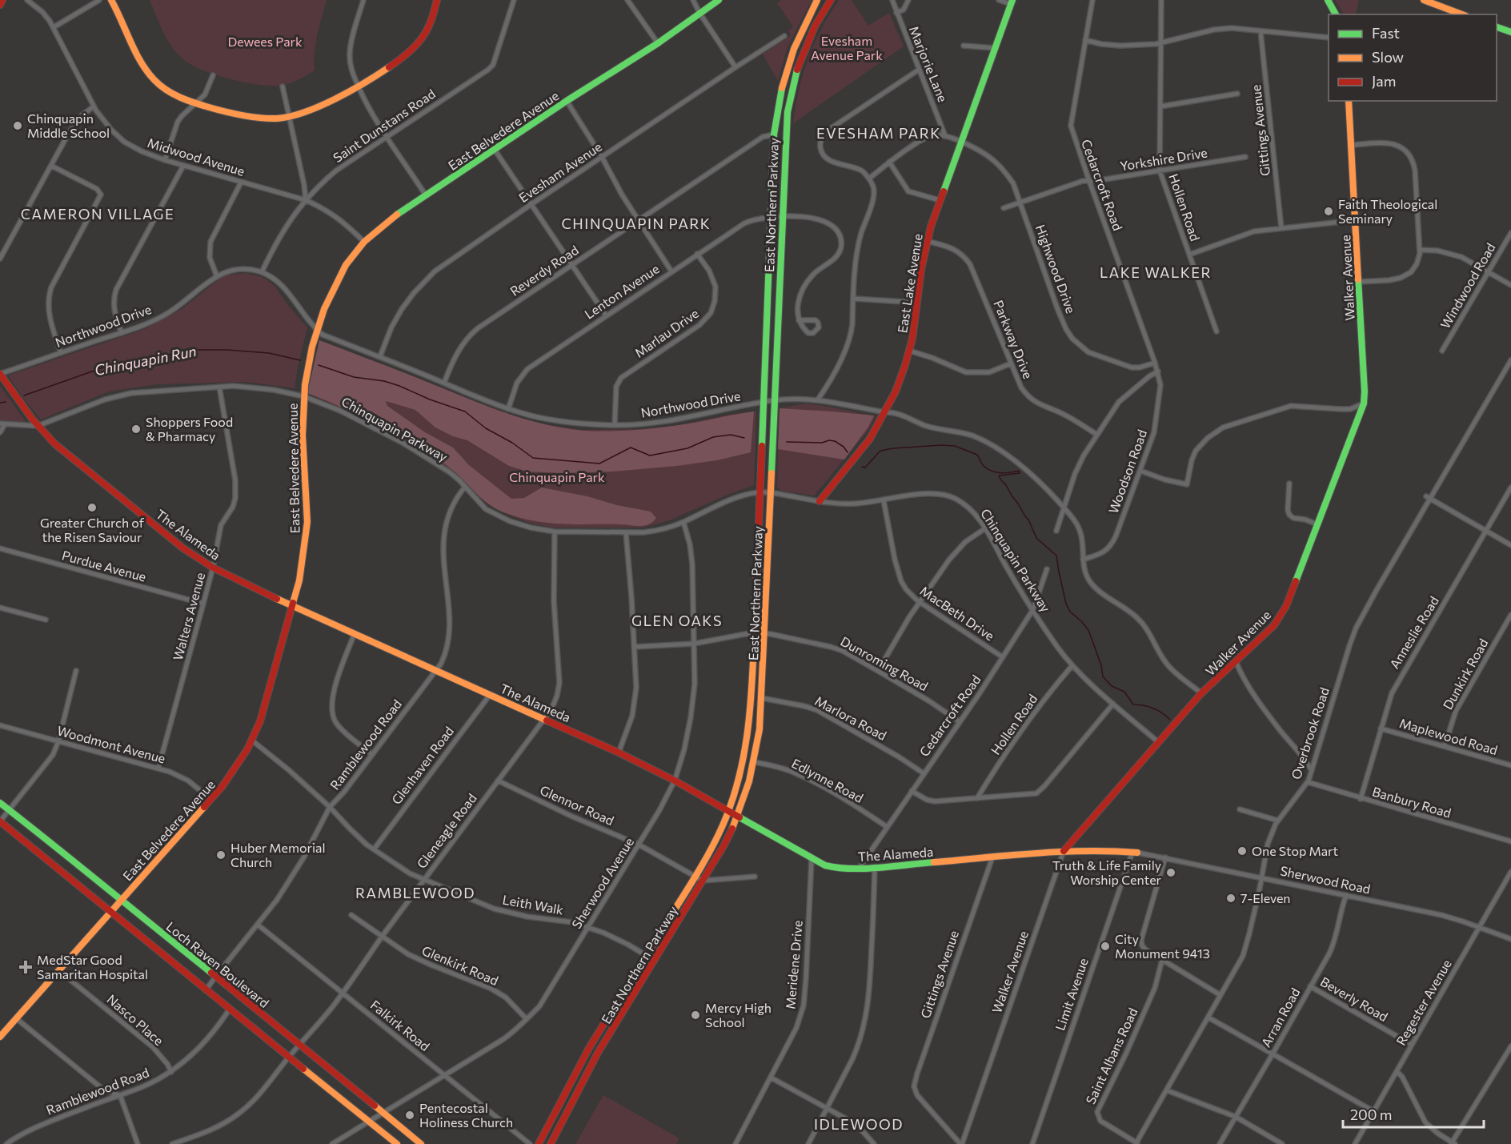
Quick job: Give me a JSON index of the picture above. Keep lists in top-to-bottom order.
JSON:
{
  "streets": {
    "main road": [
      "East Belvedere Avenue",
      "East Northern Parkway",
      "Walker Avenue",
      "East Lake Avenue",
      "The Alameda",
      "Loch Raven Boulevard"
    ],
    "street": [
      "Marjorie Lane",
      "Saint Dunstans Road",
      "Gittings Avenue",
      "Midwood Avenue",
      "Yorkshire Drive",
      "Evesham Avenue",
      "Cedarcroft Road",
      "Hollen Road",
      "Highwood Drive",
      "Reverdy Road",
      "Windwood Road",
      "Lenton Avenue",
      "Northwood Drive",
      "Marlau Drive",
      "Parkway Drive",
      "Chinquapin Parkway",
      "Woodson Road",
      "Purdue Avenue",
      "MacBeth Drive",
      "Walters Avenue",
      "Anneslie Road",
      "Dunroming Road",
      "Dunkirk Road",
      "Marlora Road",
      "Overbrook Road",
      "Maplewood Road",
      "Woodmont Avenue",
      "Ramblewood Road",
      "Glenhaven Road",
      "Edlynne Road",
      "Banbury Road",
      "Glennor Road",
      "Gleneagle Road",
      "Sherwood Road",
      "Sherwood Avenue",
      "Leith Walk",
      "Meridene Drive",
      "Glenkirk Road",
      "Limit Avenue",
      "Beverly Road",
      "Regester Avenue",
      "Arran Road",
      "Nasco Place",
      "Falkirk Road",
      "Saint Albans Road"
    ]
  },
  "crossings": [
    ["Saint Dunstans Road", "Midwood Avenue"],
    ["Saint Dunstans Road", "Northwood Drive"],
    ["East Belvedere Avenue", "Midwood Avenue"],
    ["East Belvedere Avenue", "Northwood Drive"],
    ["East Belvedere Avenue", "Chinquapin Parkway"],
    ["East Belvedere Avenue", "The Alameda"],
    ["East Belvedere Avenue", "Woodmont Avenue"],
    ["East Belvedere Avenue", "Leith Walk"],
    ["East Belvedere Avenue", "Loch Raven Boulevard"],
    ["East Belvedere Avenue", "Nasco Place"],
    ["Gittings Avenue", "Walker Avenue"],
    ["Gittings Avenue", "The Alameda"],
    ["Yorkshire Drive", "Cedarcroft Road"],
    ["Yorkshire Drive", "Hollen Road"],
    ["Yorkshire Drive", "Highwood Drive"],
    ["Evesham Avenue", "Northwood Drive"],
    ["Cedarcroft Road", "Highwood Drive"],
    ["Cedarcroft Road", "Chinquapin Parkway"],
    ["Cedarcroft Road", "Woodson Road"],
    ["Cedarcroft Road", "The Alameda"],
    ["Cedarcroft Road", "MacBeth Drive"],
    ["Cedarcroft Road", "Dunroming Road"],
    ["Cedarcroft Road", "Marlora Road"],
    ["Cedarcroft Road", "Edlynne Road"],
    ["East Northern Parkway", "Reverdy Road"],
    ["East Northern Parkway", "Lenton Avenue"],
    ["East Northern Parkway", "Northwood Drive"],
    ["East Northern Parkway", "Chinquapin Parkway"],
    ["East Northern Parkway", "The Alameda"],
    ["East Northern Parkway", "Dunroming Road"],
    ["East Northern Parkway", "Marlora Road"],
    ["East Northern Parkway", "Edlynne Road"],
    ["East Northern Parkway", "Glennor Road"],
    ["East Northern Parkway", "Leith Walk"],
    ["Hollen Road", "Chinquapin Parkway"],
    ["Highwood Drive", "East Lake Avenue"],
    ["Reverdy Road", "Northwood Drive"],
    ["Walker Avenue", "Northwood Drive"],
    ["Walker Avenue", "Chinquapin Parkway"],
    ["Walker Avenue", "The Alameda"],
    ["East Lake Avenue", "Northwood Drive"],
    ["East Lake Avenue", "Parkway Drive"],
    ["East Lake Avenue", "Chinquapin Parkway"],
    ["Lenton Avenue", "Northwood Drive"],
    ["Lenton Avenue", "Marlau Drive"],
    ["Northwood Drive", "Marlau Drive"],
    ["Northwood Drive", "Woodson Road"],
    ["Northwood Drive", "The Alameda"],
    ["Chinquapin Parkway", "The Alameda"],
    ["Chinquapin Parkway", "MacBeth Drive"],
    ["Chinquapin Parkway", "Walters Avenue"],
    ["Chinquapin Parkway", "Ramblewood Road"],
    ["Chinquapin Parkway", "Gleneagle Road"],
    ["Chinquapin Parkway", "Sherwood Avenue"],
    ["The Alameda", "Walters Avenue"],
    ["The Alameda", "Ramblewood Road"],
    ["The Alameda", "Glenhaven Road"],
    ["The Alameda", "Gleneagle Road"],
    ["The Alameda", "Sherwood Road"],
    ["The Alameda", "Sherwood Avenue"],
    ["The Alameda", "Meridene Drive"],
    ["The Alameda", "Limit Avenue"],
    ["Purdue Avenue", "Walters Avenue"],
    ["Walters Avenue", "Woodmont Avenue"],
    ["Anneslie Road", "Maplewood Road"],
    ["Anneslie Road", "Banbury Road"],
    ["Dunroming Road", "Sherwood Avenue"],
    ["Dunkirk Road", "Maplewood Road"],
    ["Overbrook Road", "Banbury Road"],
    ["Overbrook Road", "Sherwood Road"],
    ["Overbrook Road", "Saint Albans Road"],
    ["Ramblewood Road", "Leith Walk"],
    ["Ramblewood Road", "Loch Raven Boulevard"],
    ["Ramblewood Road", "Nasco Place"],
    ["Ramblewood Road", "Falkirk Road"],
    ["Glenhaven Road", "Leith Walk"],
    ["Glennor Road", "Gleneagle Road"],
    ["Glennor Road", "Sherwood Avenue"],
    ["Gleneagle Road", "Leith Walk"],
    ["Gleneagle Road", "Loch Raven Boulevard"],
    ["Gleneagle Road", "Glenkirk Road"],
    ["Gleneagle Road", "Falkirk Road"],
    ["Sherwood Road", "Limit Avenue"],
    ["Sherwood Road", "Regester Avenue"],
    ["Sherwood Road", "Arran Road"],
    ["Sherwood Avenue", "Leith Walk"],
    ["Sherwood Avenue", "Loch Raven Boulevard"],
    ["Sherwood Avenue", "Glenkirk Road"],
    ["Sherwood Avenue", "Falkirk Road"],
    ["Beverly Road", "Regester Avenue"],
    ["Beverly Road", "Arran Road"]
  ],
  "districts": [
    "EVESHAM PARK",
    "CAMERON VILLAGE",
    "CHINQUAPIN PARK",
    "LAKE WALKER",
    "GLEN OAKS",
    "RAMBLEWOOD",
    "IDLEWOOD"
  ],
  "water": ["Chinquapin Run"],
  "parks": ["Evesham Avenue Park", "Dewees Park", "Chinquapin Park"],
  "places": {
    "other": [
      "Chinquapin Middle School",
      "Faith Theological Seminary",
      "Shoppers Food & Pharmacy",
      "Greater Church of the Risen Saviour",
      "One Stop Mart",
      "Huber Memorial Church",
      "Truth & Life Family Worship Center",
      "7-Eleven",
      "City Monument 9413",
      "Mercy High School",
      "Pentecostal Holiness Church"
    ],
    "health": ["MedStar Good Samaritan Hospital"]
  },
  "legend": ["Fast", "Slow", "Jam"],
  "scale_bar": "200 m"
}
